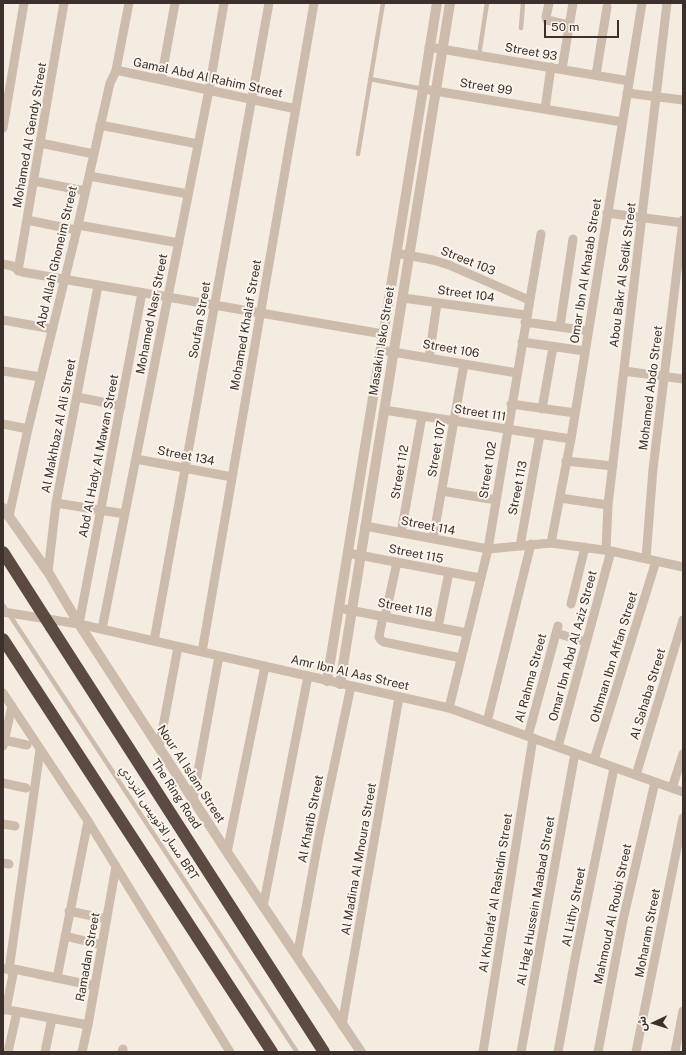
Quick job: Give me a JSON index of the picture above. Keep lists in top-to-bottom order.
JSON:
{
  "streets": {
    "highway": ["The Ring Road"],
    "street": [
      "Street 93",
      "Gamal Abd Al Rahim Street",
      "Street 99",
      "Mohamed Al Gendy Street",
      "Abd Allah Ghoneim Street",
      "Street 103",
      "Omar Ibn Al Khatab Street",
      "Abou Bakr Al Sedik Street",
      "Street 104",
      "Mohamed Nasr Street",
      "Soufan Street",
      "Mohamed Khalaf Street",
      "Masakin Isko Street",
      "Street 106",
      "Mohamed Abdo Street",
      "Street 111",
      "Al Makhbaz Al Ali Street",
      "Street 107",
      "Abd Al Hady Al Mawan Street",
      "Street 134",
      "Street 102",
      "Street 112",
      "Street 113",
      "Street 114",
      "Street 115",
      "Street 118",
      "Omar Ibn Abd Al Aziz Street",
      "Othman Ibn Affan Street",
      "Amr Ibn Al Aas Street",
      "Al Rahma Street",
      "Al Sahaba Street",
      "Nour Al Islam Street",
      "Al Khatib Street",
      "Al Madina Al Mnoura Street",
      "Al Kholafa' Al Rashdin Street",
      "Al Hag Hussein Maabad Street",
      "Al Lithy Street",
      "Mahmoud Al Roubi Street",
      "Moharam Street",
      "Ramadan Street"
    ],
    "lane": ["مسار الاتوبيس الترددي BRT"]
  },
  "crossings": [
    ["Street 93", "Omar Ibn Al Khatab Street"],
    ["Street 93", "Masakin Isko Street"],
    ["Gamal Abd Al Rahim Street", "Abd Allah Ghoneim Street"],
    ["Gamal Abd Al Rahim Street", "Mohamed Nasr Street"],
    ["Gamal Abd Al Rahim Street", "Soufan Street"],
    ["Gamal Abd Al Rahim Street", "Mohamed Khalaf Street"],
    ["Street 99", "Omar Ibn Al Khatab Street"],
    ["Street 99", "Masakin Isko Street"],
    ["Abd Allah Ghoneim Street", "Nour Al Islam Street"],
    ["Street 103", "Masakin Isko Street"],
    ["Street 103", "Street 102"],
    ["Omar Ibn Al Khatab Street", "Street 104"],
    ["Omar Ibn Al Khatab Street", "Street 111"],
    ["Omar Ibn Al Khatab Street", "Street 114"],
    ["Abou Bakr Al Sedik Street", "Street 114"],
    ["Abou Bakr Al Sedik Street", "Omar Ibn Abd Al Aziz Street"],
    ["Street 104", "Masakin Isko Street"],
    ["Street 104", "Street 102"],
    ["Mohamed Nasr Street", "Street 134"],
    ["Mohamed Nasr Street", "Amr Ibn Al Aas Street"],
    ["Soufan Street", "Street 134"],
    ["Soufan Street", "Amr Ibn Al Aas Street"],
    ["Mohamed Khalaf Street", "Street 134"],
    ["Mohamed Khalaf Street", "Amr Ibn Al Aas Street"],
    ["Masakin Isko Street", "Street 106"],
    ["Masakin Isko Street", "Street 111"],
    ["Masakin Isko Street", "Street 114"],
    ["Masakin Isko Street", "Street 115"],
    ["Masakin Isko Street", "Street 118"],
    ["Masakin Isko Street", "Amr Ibn Al Aas Street"],
    ["Street 106", "Street 107"],
    ["Street 106", "Street 102"],
    ["Mohamed Abdo Street", "Street 114"],
    ["Street 111", "Street 107"],
    ["Street 111", "Street 102"],
    ["Street 111", "Street 112"],
    ["Street 111", "Street 113"],
    ["Al Makhbaz Al Ali Street", "Nour Al Islam Street"],
    ["Street 107", "Street 114"],
    ["Abd Al Hady Al Mawan Street", "Amr Ibn Al Aas Street"],
    ["Abd Al Hady Al Mawan Street", "Nour Al Islam Street"],
    ["Street 102", "Street 114"],
    ["Street 102", "Street 115"],
    ["Street 102", "Street 118"],
    ["Street 102", "Amr Ibn Al Aas Street"],
    ["Street 112", "Street 114"],
    ["Street 113", "Street 114"],
    ["Street 114", "Omar Ibn Abd Al Aziz Street"],
    ["Street 114", "Othman Ibn Affan Street"],
    ["Omar Ibn Abd Al Aziz Street", "Amr Ibn Al Aas Street"],
    ["Omar Ibn Abd Al Aziz Street", "Al Rahma Street"],
    ["Othman Ibn Affan Street", "Amr Ibn Al Aas Street"],
    ["Amr Ibn Al Aas Street", "Al Rahma Street"],
    ["Amr Ibn Al Aas Street", "Al Sahaba Street"],
    ["Amr Ibn Al Aas Street", "Nour Al Islam Street"],
    ["Amr Ibn Al Aas Street", "Al Khatib Street"],
    ["Amr Ibn Al Aas Street", "Al Madina Al Mnoura Street"],
    ["Amr Ibn Al Aas Street", "Al Kholafa' Al Rashdin Street"],
    ["Amr Ibn Al Aas Street", "Al Hag Hussein Maabad Street"],
    ["Amr Ibn Al Aas Street", "Al Lithy Street"],
    ["Amr Ibn Al Aas Street", "Mahmoud Al Roubi Street"],
    ["Al Rahma Street", "Al Kholafa' Al Rashdin Street"],
    ["Nour Al Islam Street", "Al Khatib Street"],
    ["Nour Al Islam Street", "Al Madina Al Mnoura Street"]
  ],
  "scale_bar": "50 m",
  "north": "left"
}
